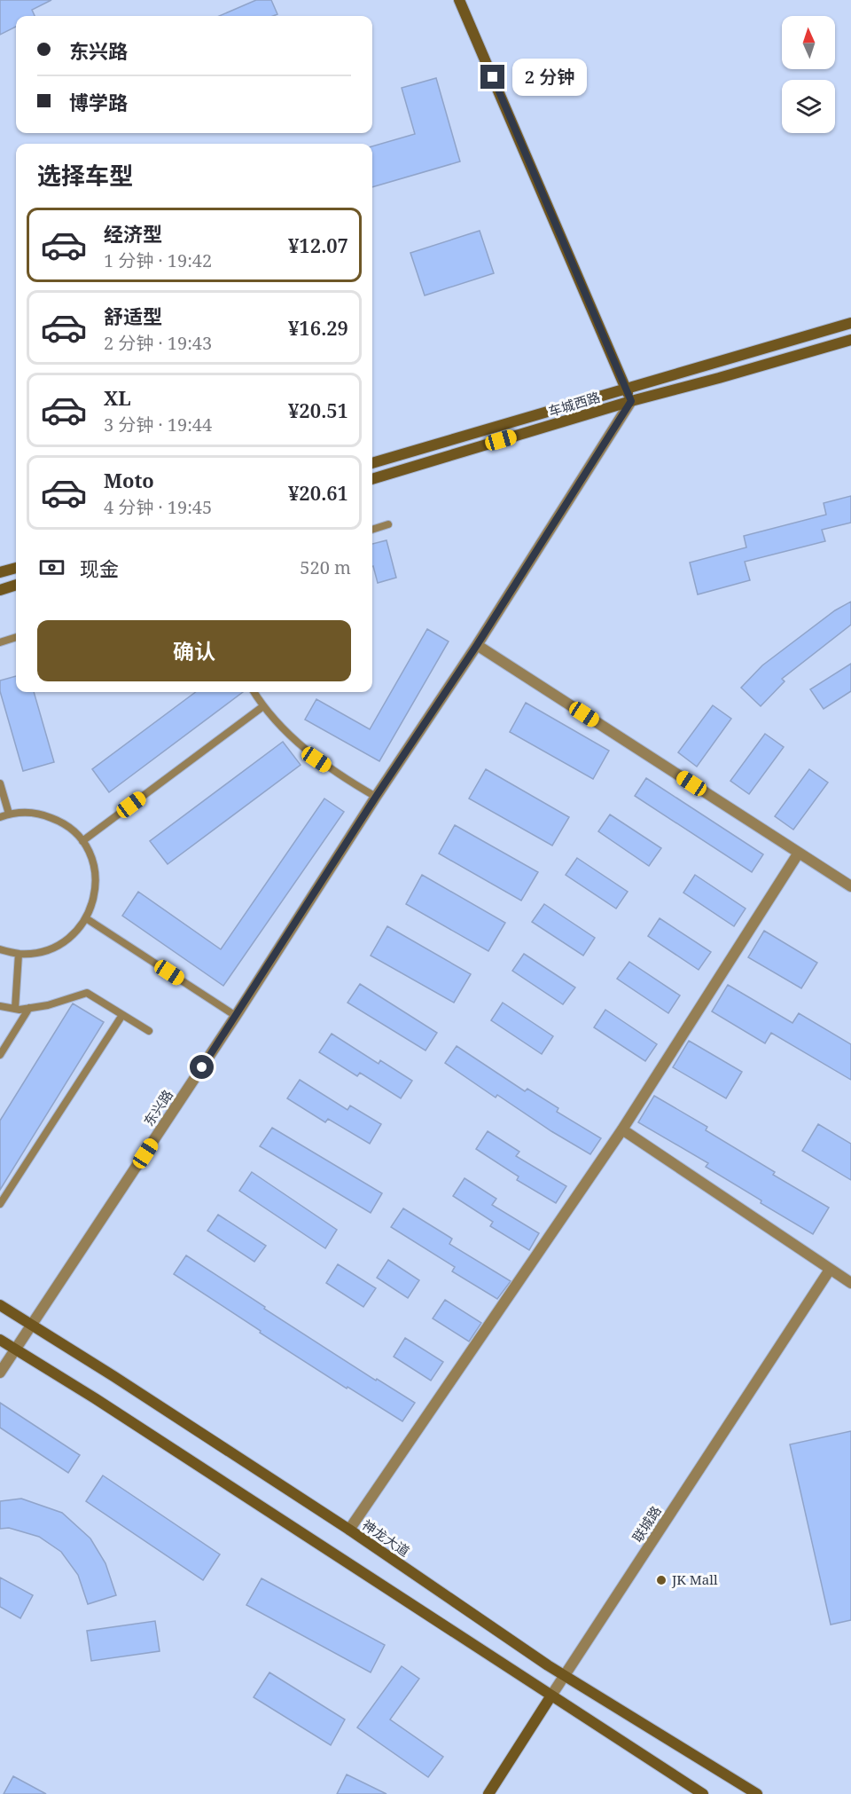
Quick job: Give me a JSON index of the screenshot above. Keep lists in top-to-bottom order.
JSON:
{
  "streets": {
    "main road": ["车城西路", "联城路", "神龙大道"],
    "street": ["东兴路"]
  },
  "crossings": [
    ["车城西路", "东兴路"],
    ["东兴路", "神龙大道"],
    ["联城路", "神龙大道"]
  ],
  "places": ["JK Mall"],
  "north": "top",
  "page": {
    "banner": ["东兴路", "博学路"],
    "bubble": "2 分钟",
    "heading": "选择车型",
    "list": [
      {
        "name": "经济型",
        "note": "1 分钟 · 19:42",
        "value": "¥12.07"
      },
      {
        "name": "舒适型",
        "note": "2 分钟 · 19:43",
        "value": "¥16.29"
      },
      {
        "name": "XL",
        "note": "3 分钟 · 19:44",
        "value": "¥20.51"
      },
      {
        "name": "Moto",
        "note": "4 分钟 · 19:45",
        "value": "¥20.61"
      }
    ],
    "pay": ["现金", "520 m"],
    "buttons": "确认"
  }
}
